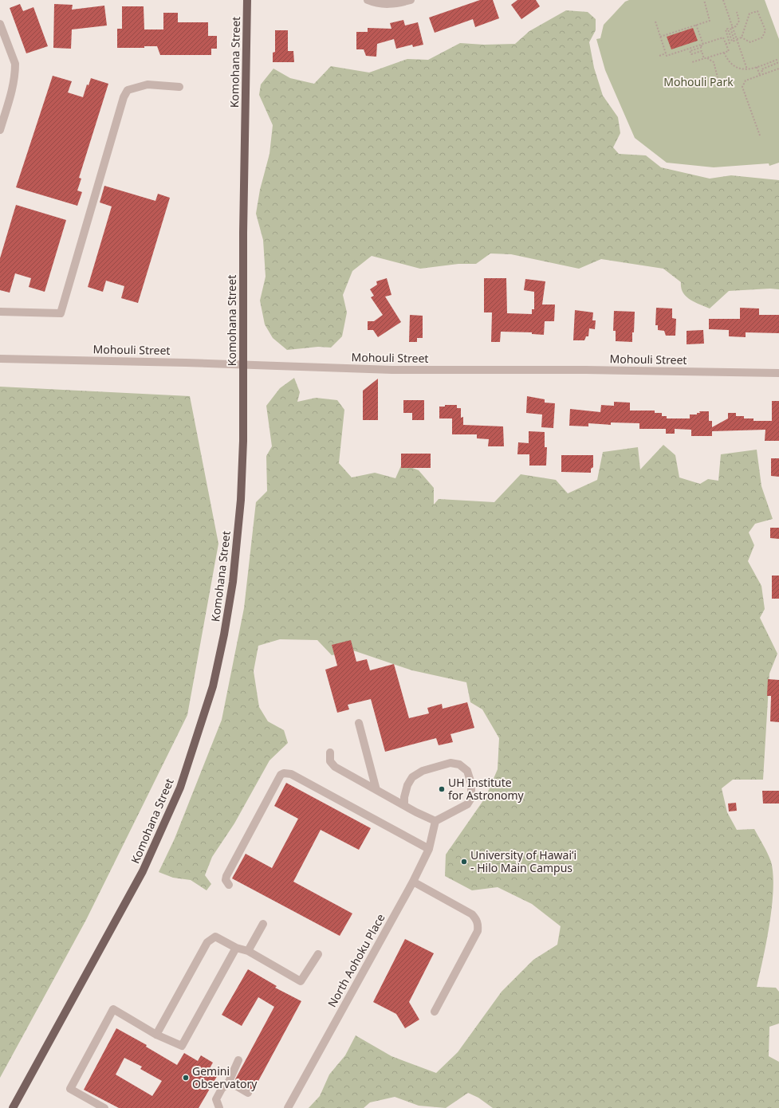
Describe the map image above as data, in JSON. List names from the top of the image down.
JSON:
{
  "streets": {
    "main road": ["Komohana Street"],
    "street": ["Mohouli Street", "North Aohoku Place"]
  },
  "crossings": [
    ["Komohana Street", "Mohouli Street"]
  ],
  "parks": ["Mohouli Park"],
  "places": ["UH Institute for Astronomy", "University of Hawaiʻi - Hilo Main Campus", "Gemini Observatory"]
}
